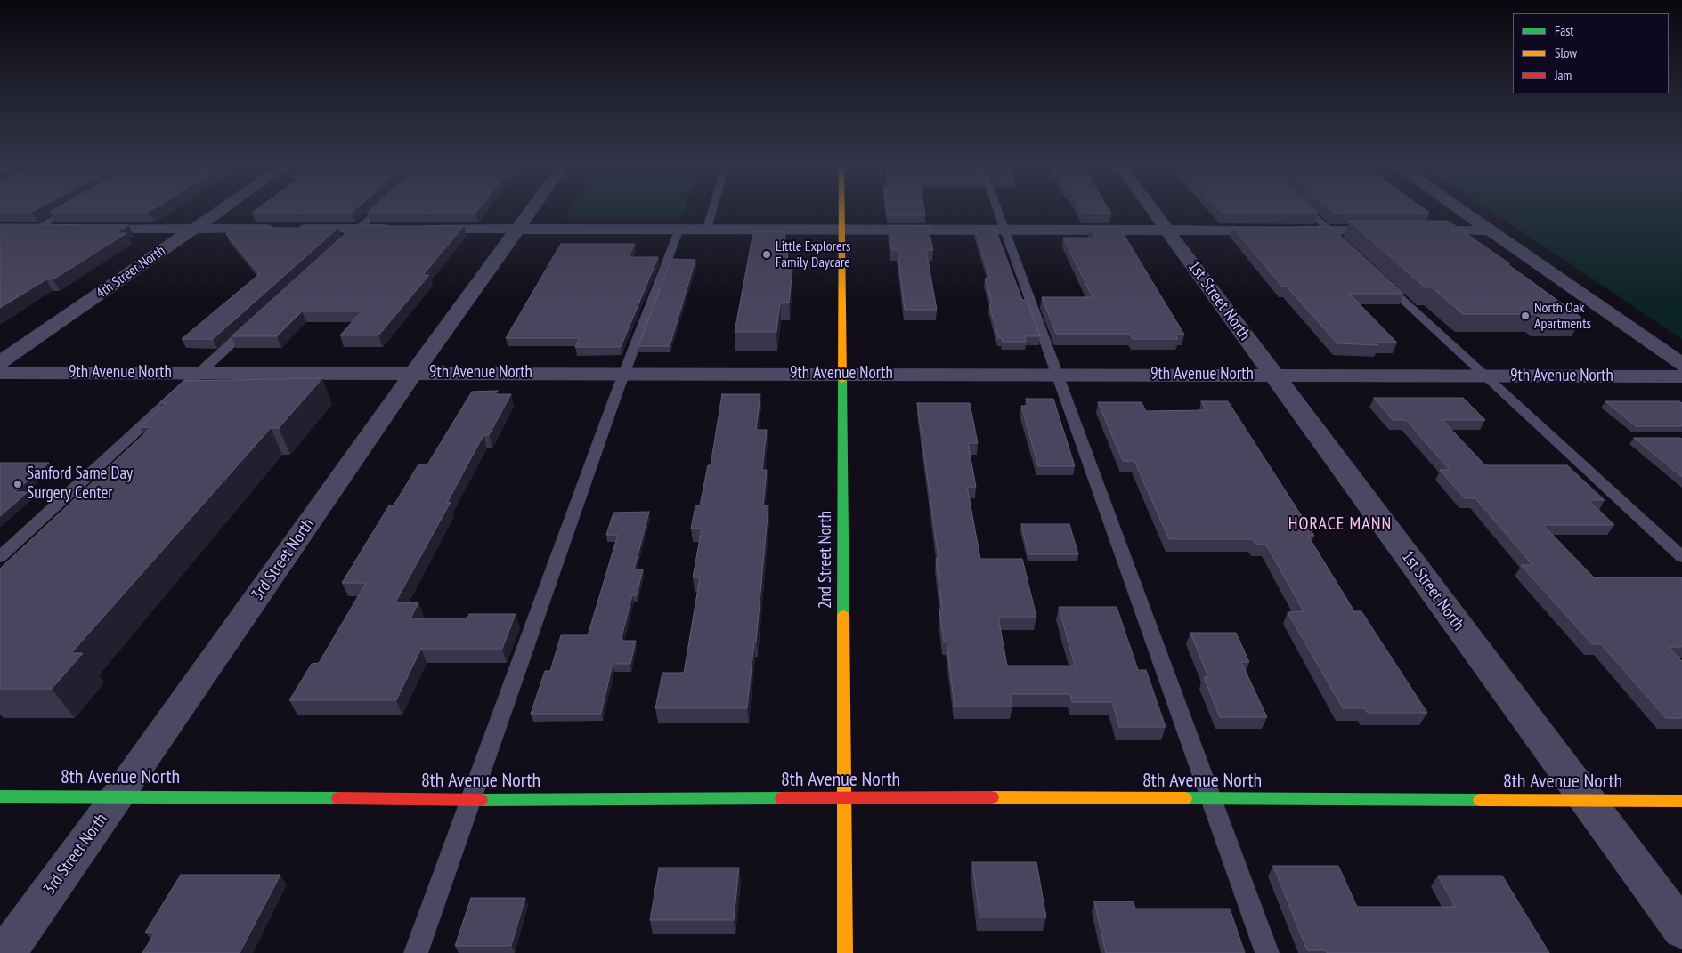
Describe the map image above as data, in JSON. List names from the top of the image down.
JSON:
{
  "streets": {
    "street": [
      "4th Street North",
      "1st Street North",
      "9th Avenue North",
      "3rd Street North",
      "2nd Street North",
      "8th Avenue North"
    ]
  },
  "crossings": [
    ["1st Street North", "9th Avenue North"],
    ["1st Street North", "8th Avenue North"],
    ["9th Avenue North", "3rd Street North"],
    ["9th Avenue North", "2nd Street North"],
    ["3rd Street North", "8th Avenue North"],
    ["2nd Street North", "8th Avenue North"]
  ],
  "districts": ["HORACE MANN"],
  "places": ["Little Explorers Family Daycare", "North Oak Apartments", "Sanford Same Day Surgery Center"],
  "legend": ["Fast", "Slow", "Jam"]
}
